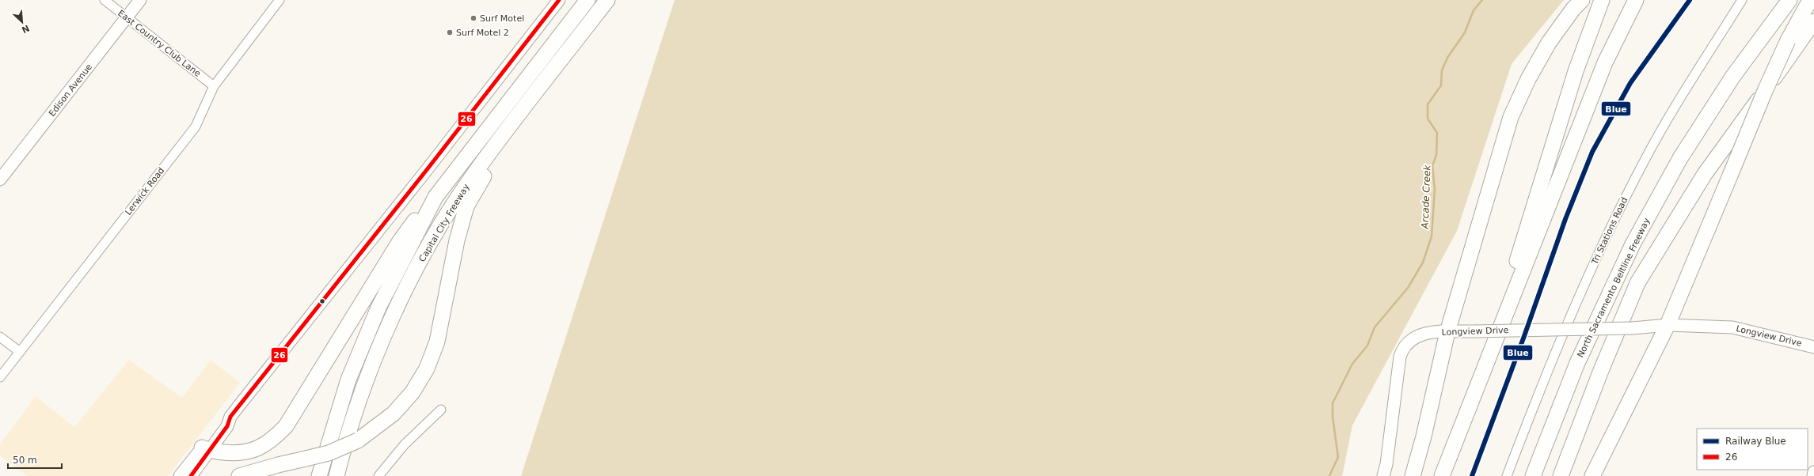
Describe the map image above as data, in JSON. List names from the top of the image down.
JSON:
{
  "streets": {
    "highway": ["Capital City Freeway", "North Sacramento Beltline Freeway"],
    "main road": ["Edison Avenue", "Longview Drive"],
    "street": ["East Country Club Lane", "Lerwick Road", "Tri Stations Road"]
  },
  "crossings": [
    ["East Country Club Lane", "Edison Avenue"],
    ["East Country Club Lane", "Lerwick Road"]
  ],
  "water": ["Arcade Creek"],
  "places": ["Surf Motel", "Surf Motel 2"],
  "lines": ["rail line Blue", "transit line 26"],
  "legend": ["Railway Blue", "26"],
  "scale_bar": "50 m",
  "north": "bottom right"
}
